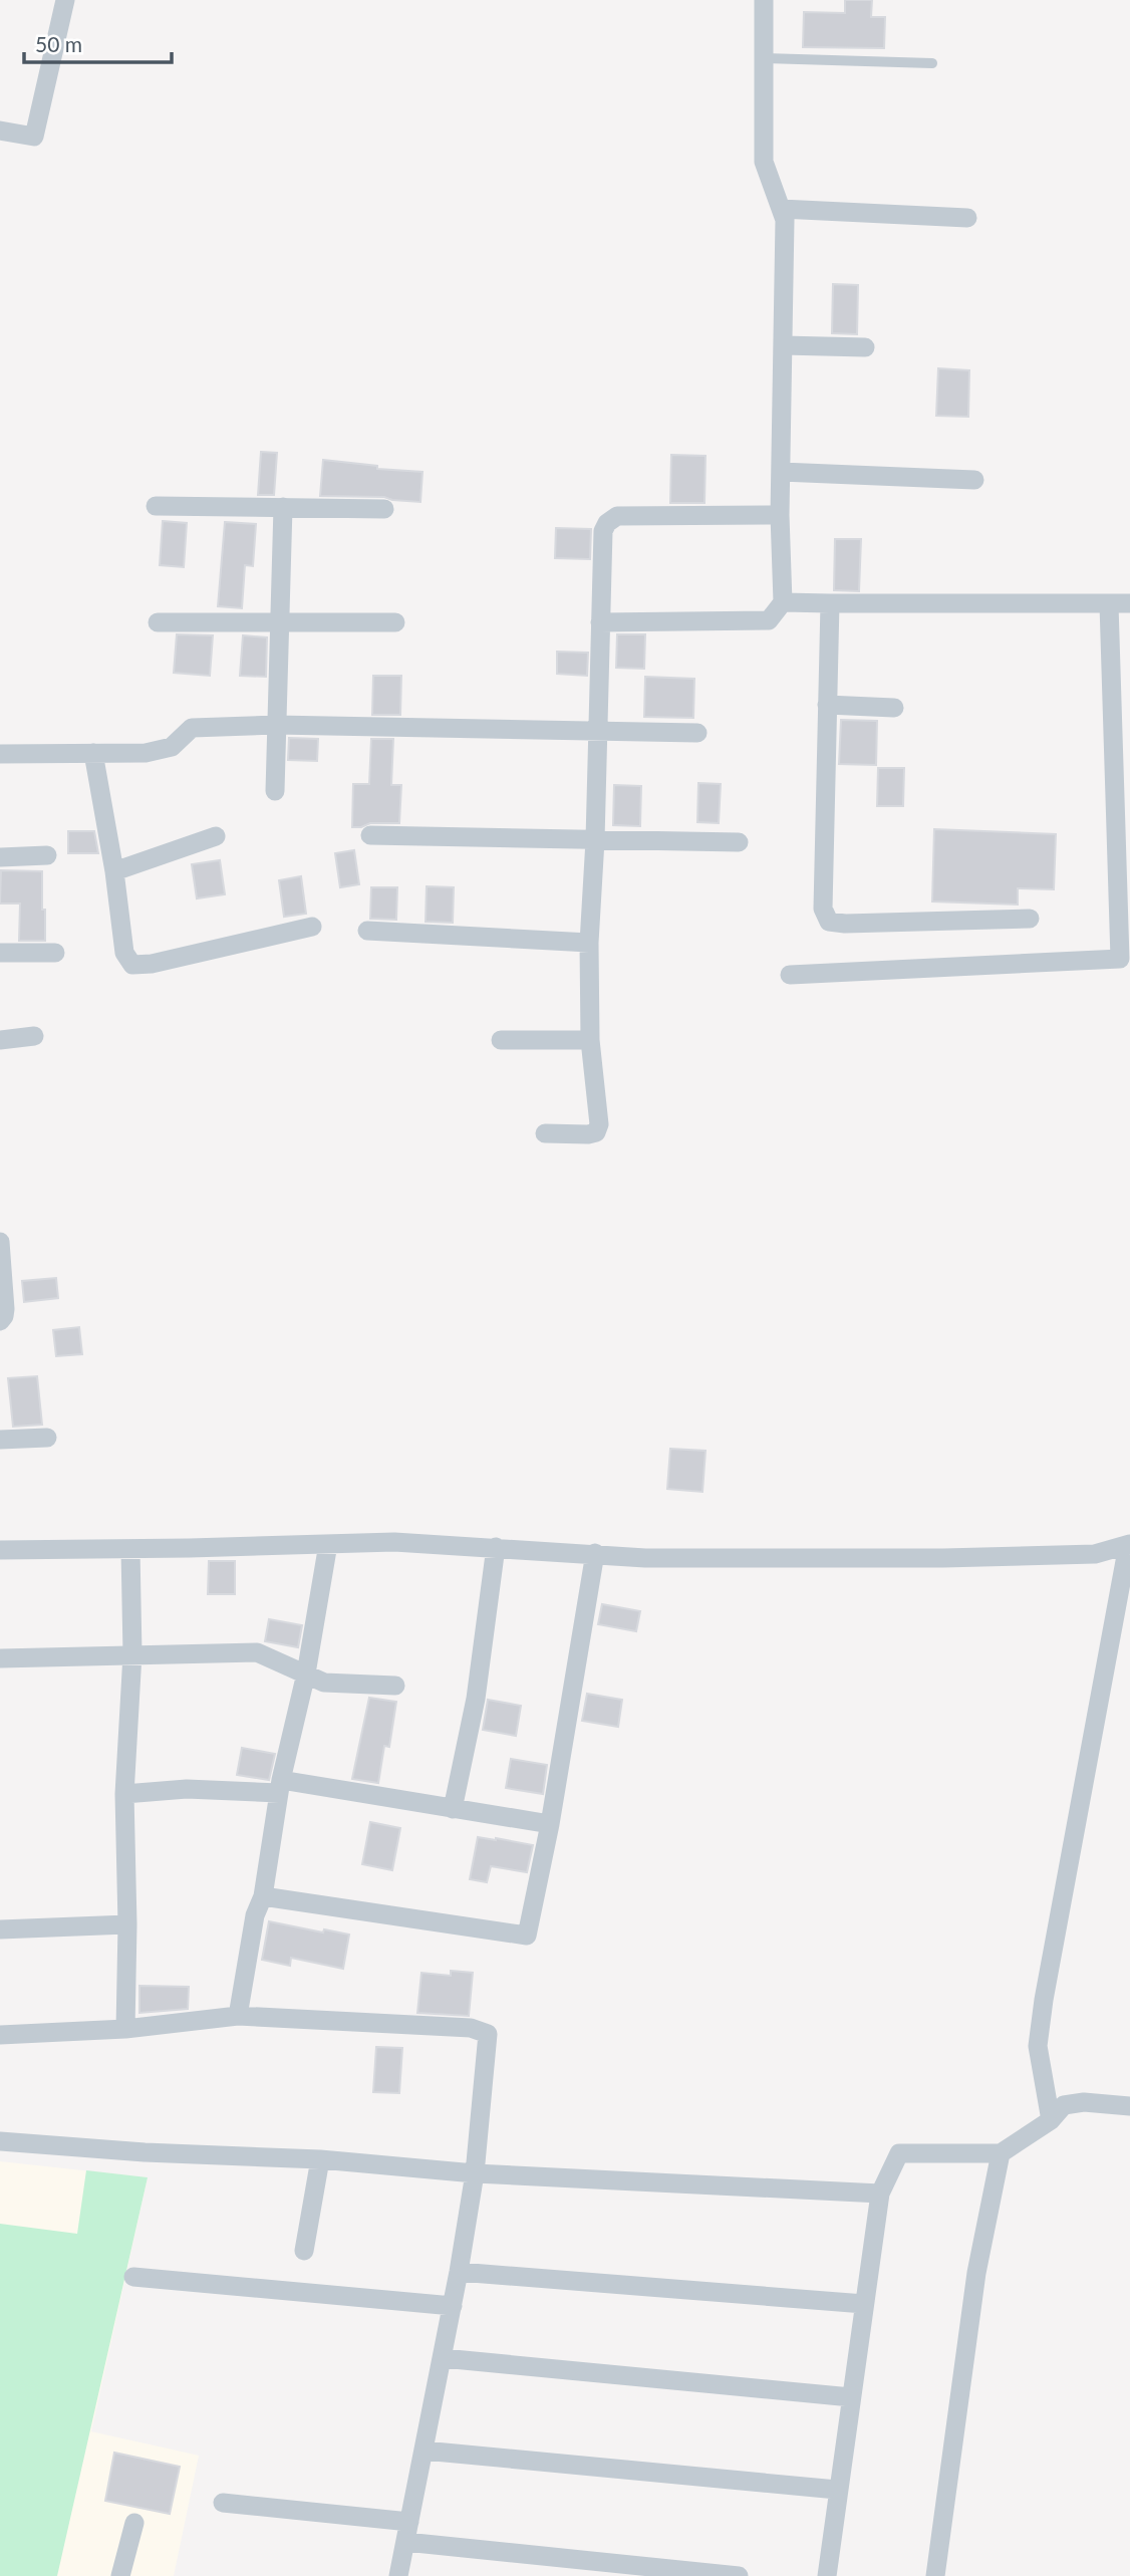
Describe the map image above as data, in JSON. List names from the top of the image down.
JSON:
{
  "scale_bar": "50 m"
}
